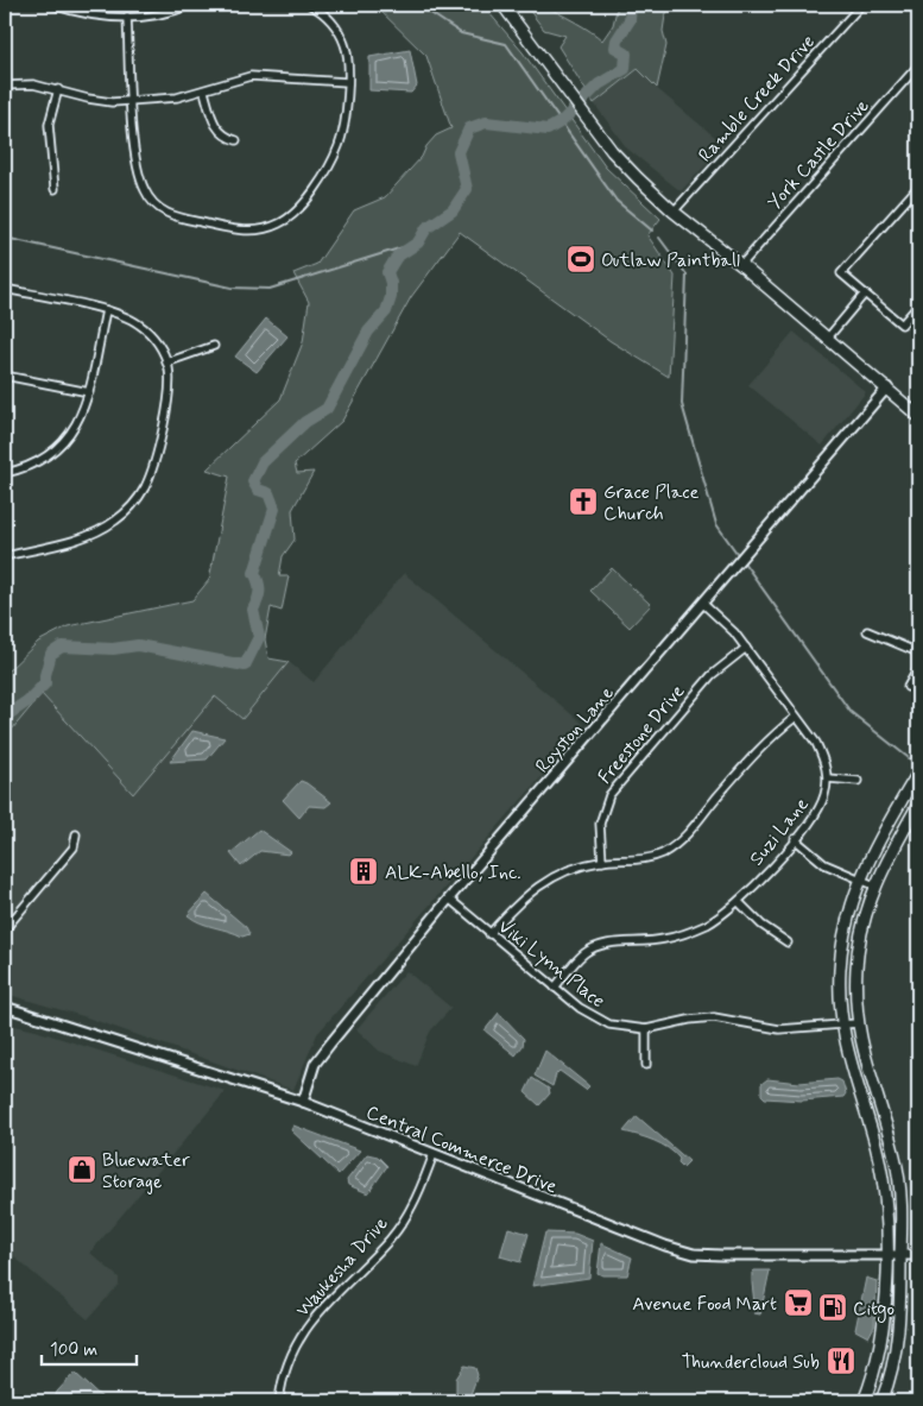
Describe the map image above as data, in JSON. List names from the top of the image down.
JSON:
{
  "streets": {
    "street": [
      "Ramble Creek Drive",
      "York Castle Drive",
      "Royston Lane",
      "Freestone Drive",
      "Suzi Lane",
      "Viki Lynn Place",
      "Central Commerce Drive",
      "Waukesha Drive"
    ]
  },
  "crossings": [
    ["Royston Lane", "Viki Lynn Place"],
    ["Royston Lane", "Central Commerce Drive"],
    ["Suzi Lane", "Viki Lynn Place"],
    ["Central Commerce Drive", "Waukesha Drive"]
  ],
  "places": {
    "sports": ["Outlaw Paintball"],
    "church": ["Grace Place Church"],
    "building": ["ALK-Abello, Inc."],
    "shop": ["Bluewater Storage"],
    "supermarket": ["Avenue Food Mart"],
    "fuel station": ["Citgo"],
    "restaurant": ["Thundercloud Sub"]
  },
  "scale_bar": "100 m"
}
